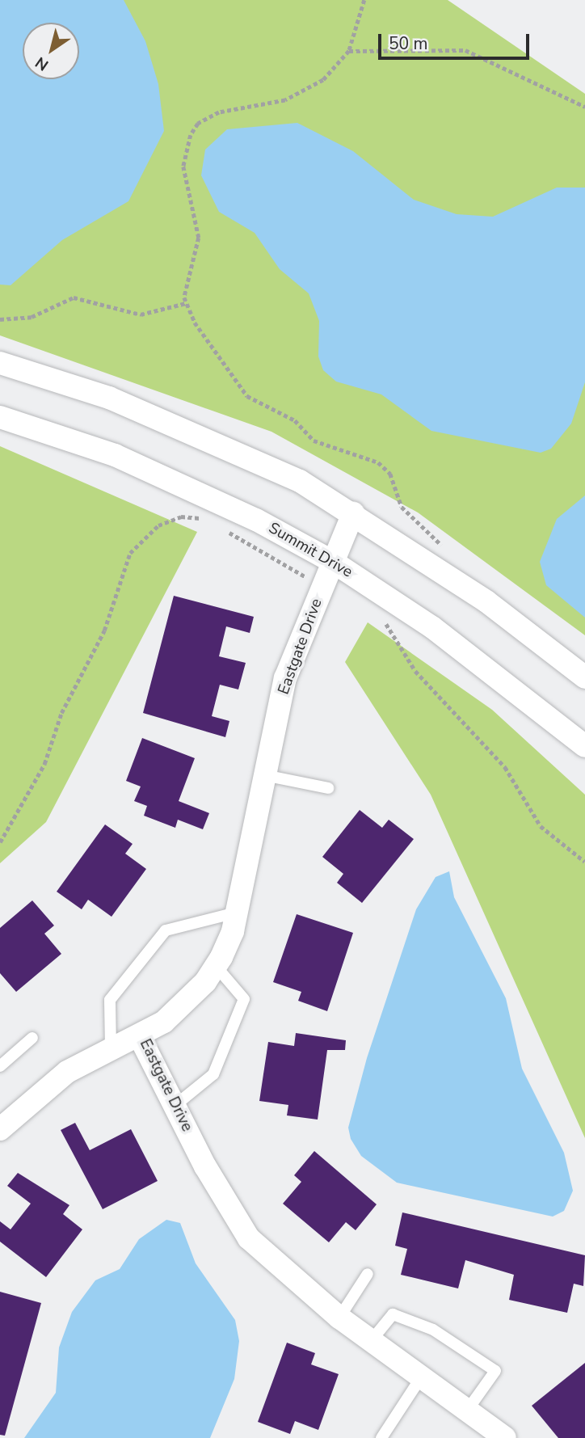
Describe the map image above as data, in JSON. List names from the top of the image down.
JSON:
{
  "streets": {
    "street": ["Summit Drive", "Eastgate Drive"]
  },
  "crossings": [
    ["Summit Drive", "Eastgate Drive"]
  ],
  "scale_bar": "50 m",
  "north": "bottom left"
}
